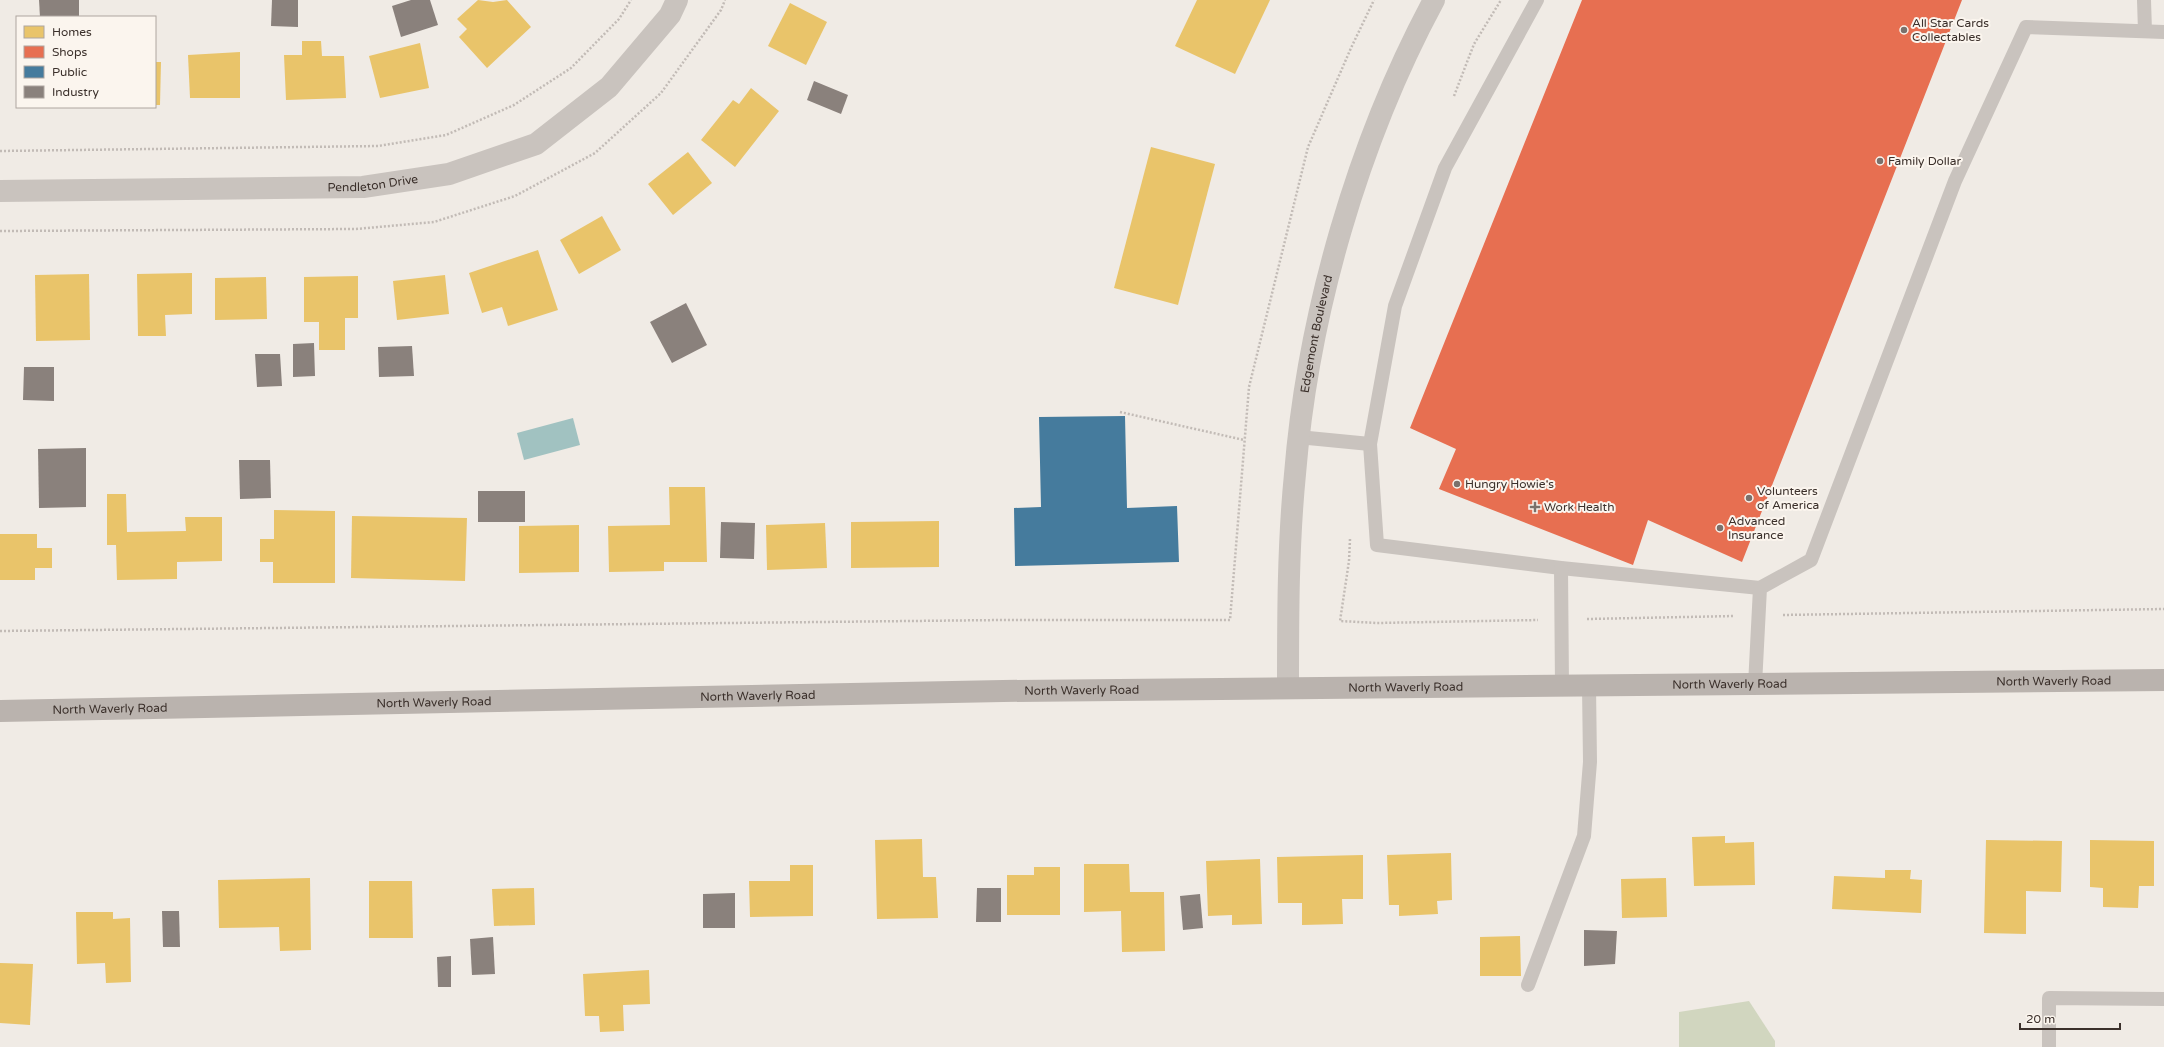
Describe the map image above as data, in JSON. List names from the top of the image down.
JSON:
{
  "streets": {
    "main road": ["North Waverly Road"],
    "street": ["Pendleton Drive", "Edgemont Boulevard"]
  },
  "crossings": [
    ["Edgemont Boulevard", "North Waverly Road"]
  ],
  "places": {
    "other": [
      "All Star Cards Collectables",
      "Family Dollar",
      "Hungry Howie's",
      "Volunteers of America",
      "Advanced Insurance"
    ],
    "health": ["Work Health"]
  },
  "legend": [
    "Homes",
    "Shops",
    "Public",
    "Industry"
  ],
  "scale_bar": "20 m"
}
